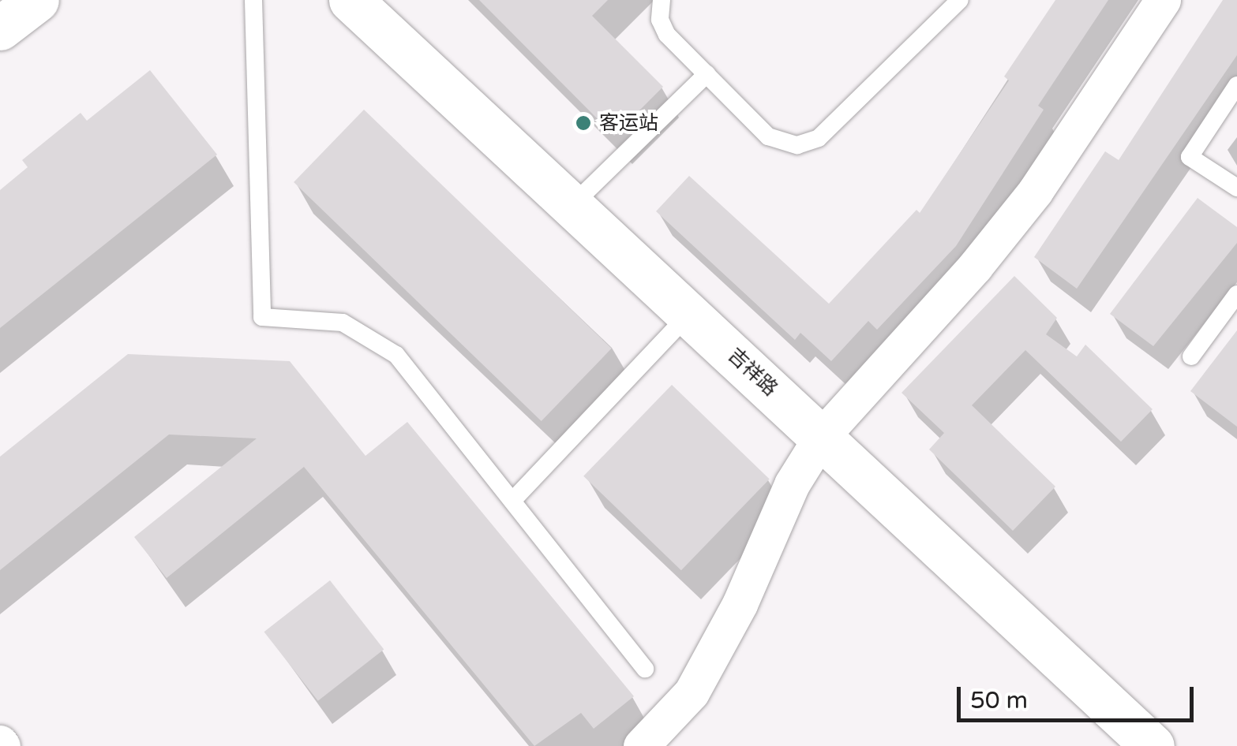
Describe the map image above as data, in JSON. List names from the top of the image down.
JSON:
{
  "streets": {
    "street": ["吉祥路"]
  },
  "places": ["客运站"],
  "scale_bar": "50 m"
}
